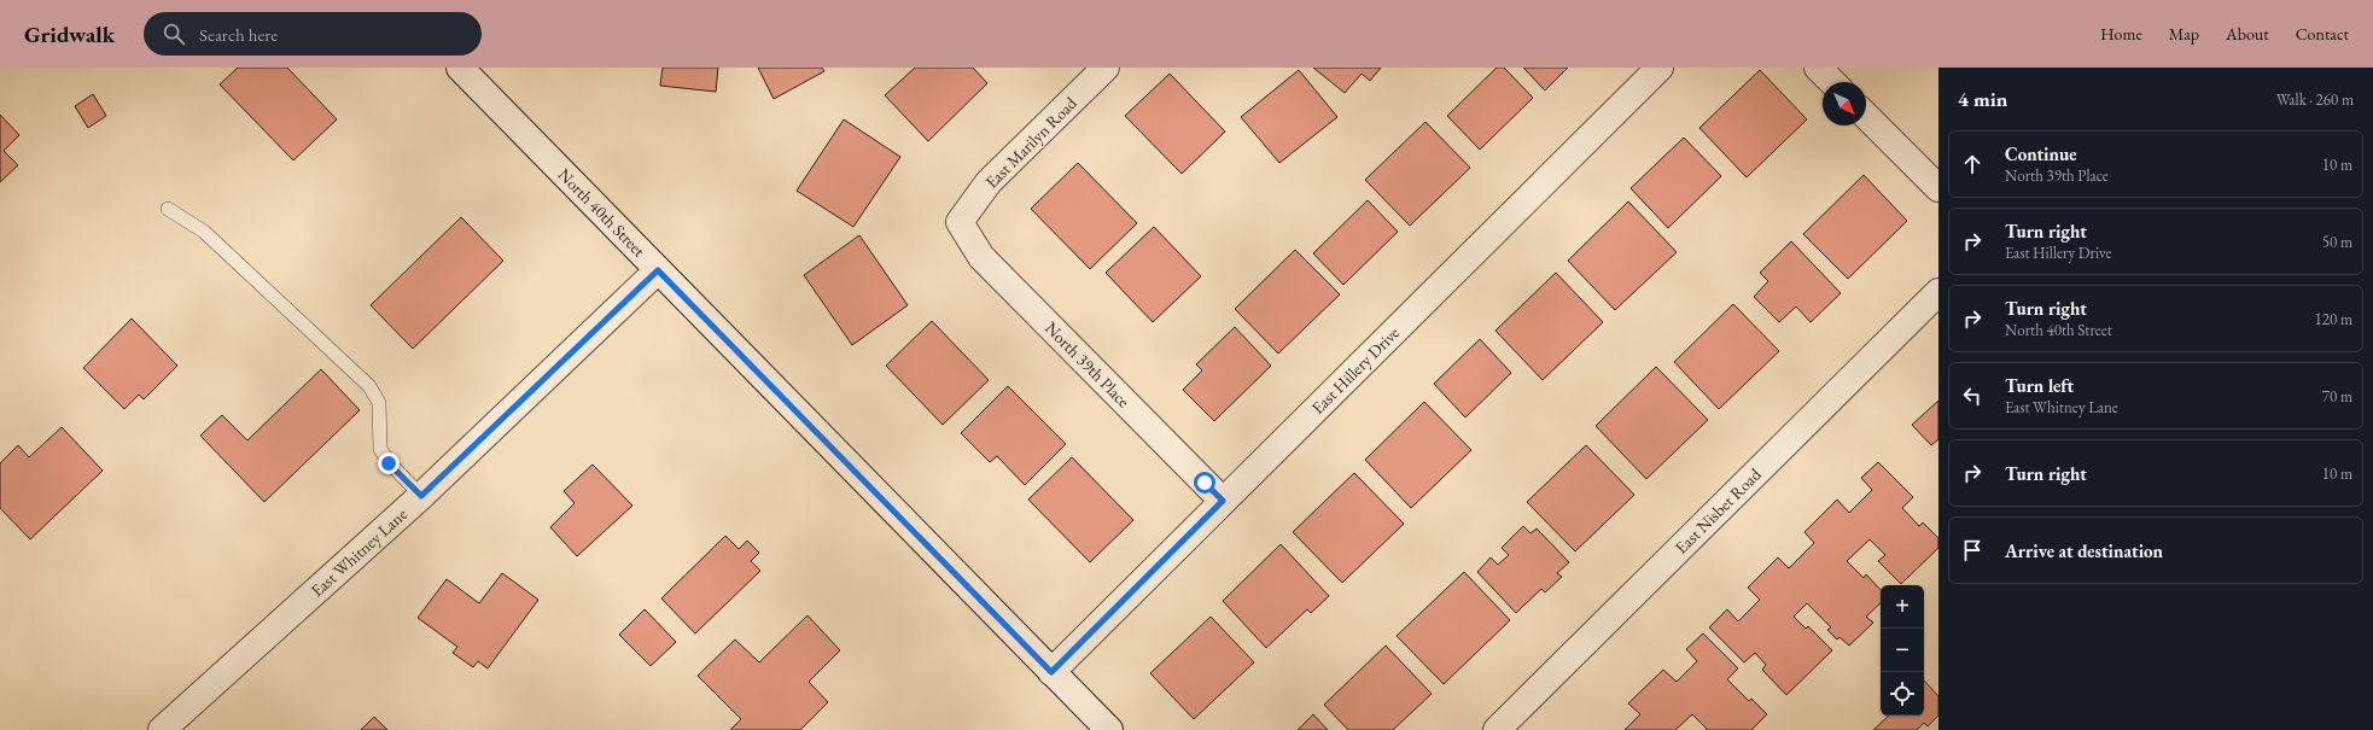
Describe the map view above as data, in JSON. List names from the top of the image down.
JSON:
{
  "streets": {
    "street": [
      "East Marilyn Road",
      "North 40th Street",
      "North 39th Place",
      "East Hillery Drive",
      "East Nisbet Road",
      "East Whitney Lane"
    ]
  },
  "crossings": [
    ["East Marilyn Road", "North 39th Place"],
    ["North 40th Street", "East Hillery Drive"],
    ["North 40th Street", "East Whitney Lane"],
    ["North 39th Place", "East Hillery Drive"]
  ],
  "north": "bottom right",
  "page": {
    "header": "Gridwalk",
    "search": "Search here",
    "nav": [
      "Home",
      "Map",
      "About",
      "Contact"
    ],
    "heading": ["4 min", "Walk · 260 m"],
    "list": [
      ["Continue", "North 39th Place", "10 m"],
      ["Turn right", "East Hillery Drive", "50 m"],
      ["Turn right", "North 40th Street", "120 m"],
      ["Turn left", "East Whitney Lane", "70 m"],
      ["Turn right", "10 m"],
      "Arrive at destination"
    ],
    "map_buttons": ["+", "−"]
  }
}
